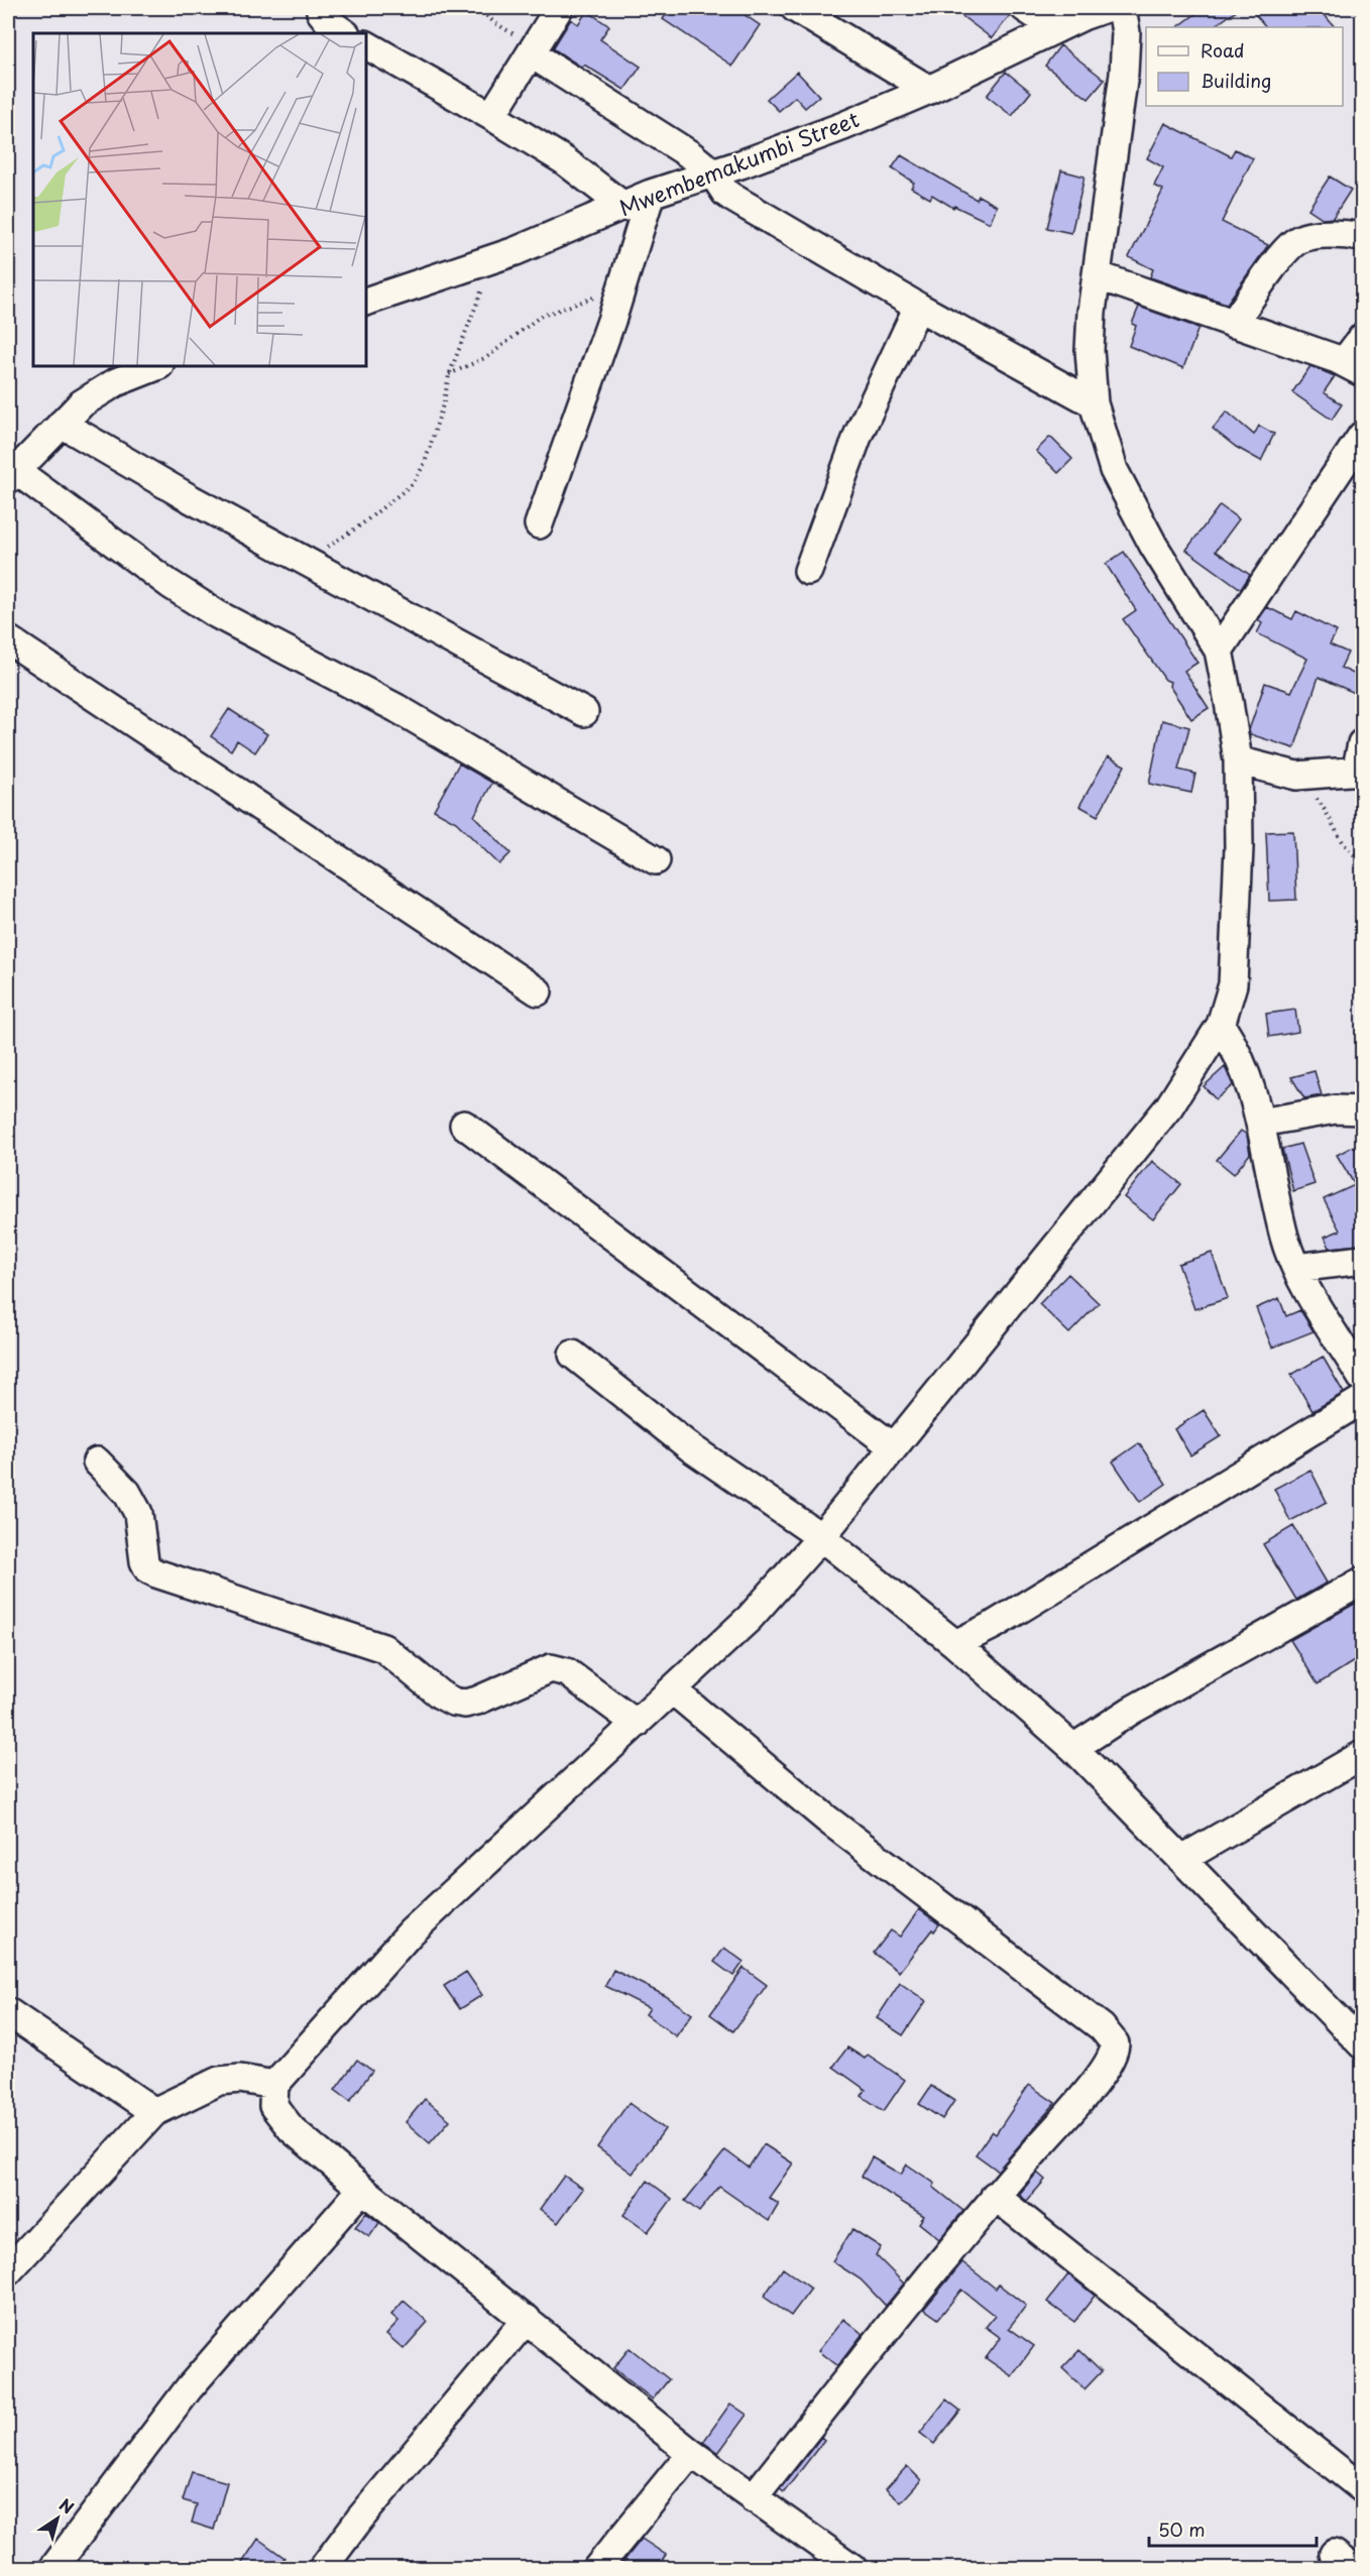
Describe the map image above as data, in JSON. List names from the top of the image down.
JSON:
{
  "streets": {
    "street": ["Mwembemakumbi Street"]
  },
  "legend": ["Road", "Building"],
  "scale_bar": "50 m",
  "north": "top right"
}
